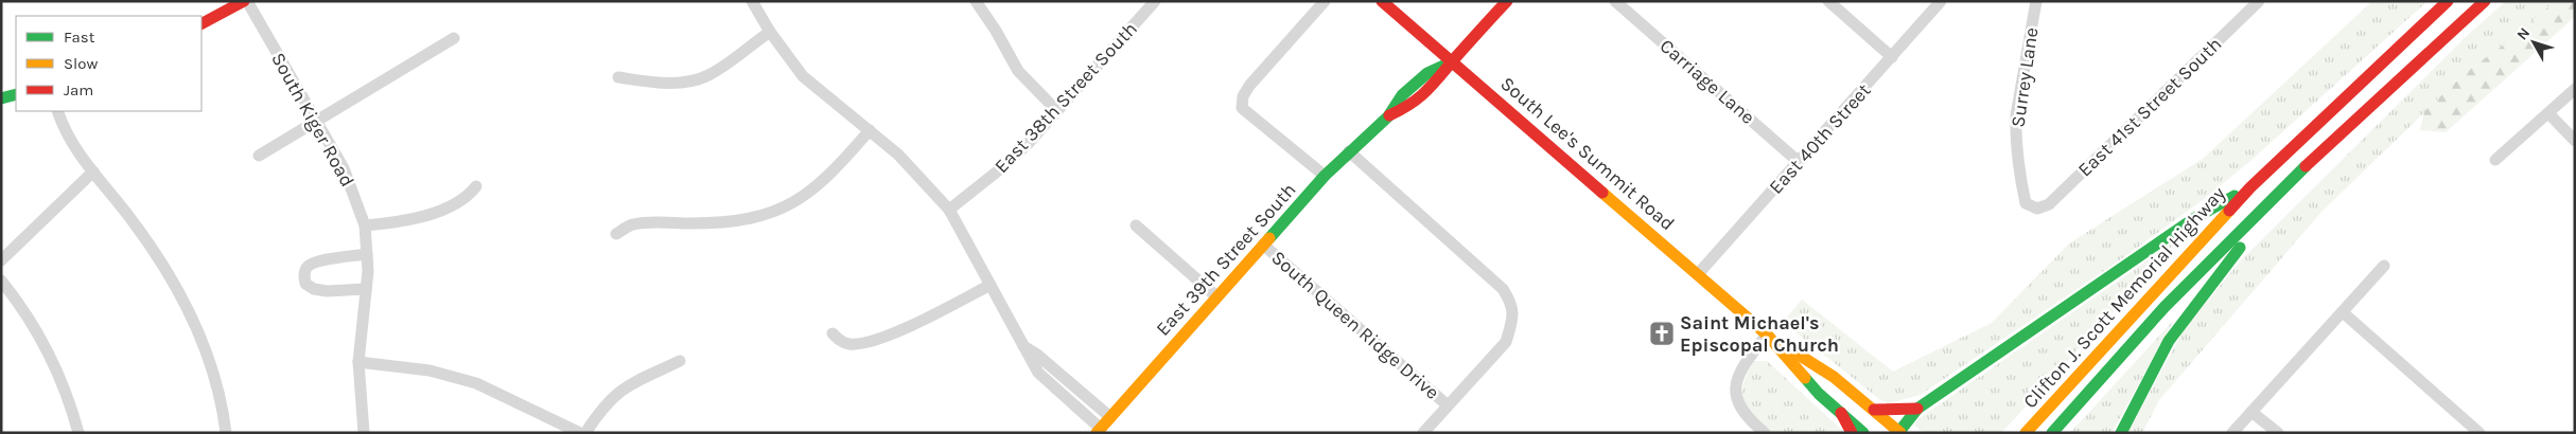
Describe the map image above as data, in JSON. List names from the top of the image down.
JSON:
{
  "streets": {
    "main road": ["South Lee's Summit Road", "East 39th Street South", "Clifton J. Scott Memorial Highway"],
    "street": [
      "Surrey Lane",
      "Carriage Lane",
      "East 38th Street South",
      "East 41st Street South",
      "South Kiger Road",
      "East 40th Street",
      "South Queen Ridge Drive"
    ]
  },
  "crossings": [
    ["Surrey Lane", "East 41st Street South"],
    ["Carriage Lane", "East 40th Street"],
    ["East 40th Street", "South Lee's Summit Road"],
    ["South Lee's Summit Road", "East 39th Street South"],
    ["East 39th Street South", "South Queen Ridge Drive"]
  ],
  "places": {
    "church": ["Saint Michael's Episcopal Church"]
  },
  "legend": ["Fast", "Slow", "Jam"],
  "north": "top left"
}
